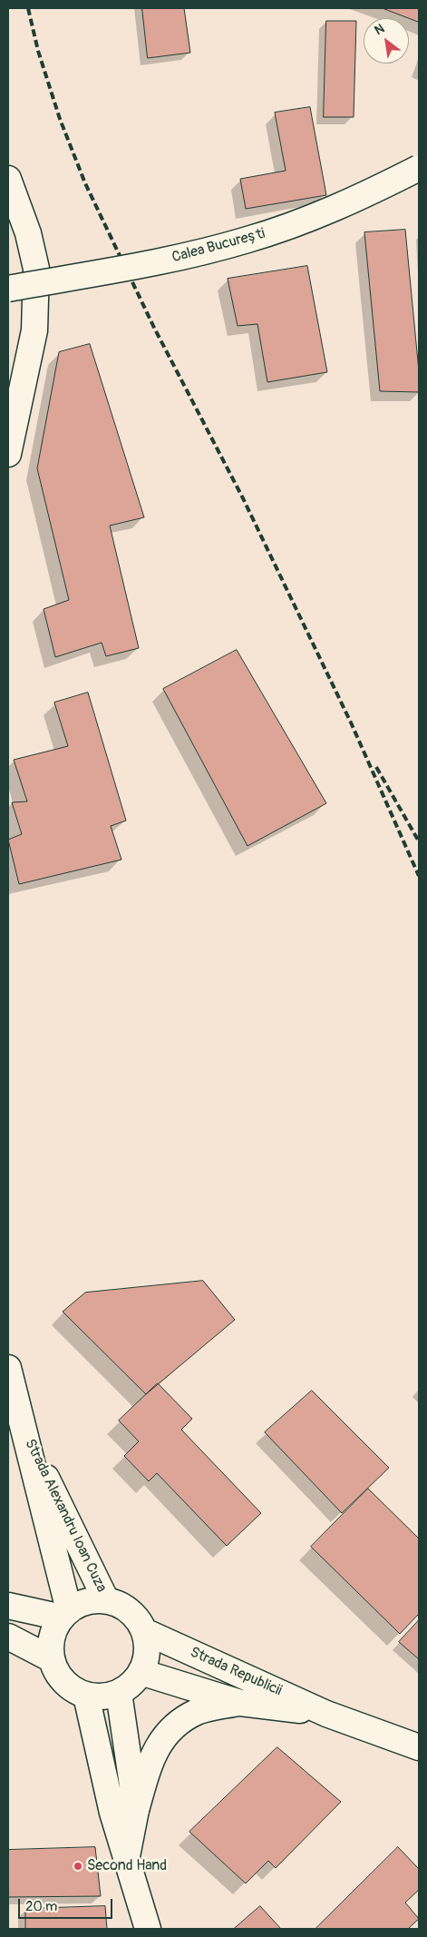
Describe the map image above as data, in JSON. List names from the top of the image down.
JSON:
{
  "streets": {
    "main road": ["Calea București", "Strada Alexandru Ioan Cuza", "Strada Republicii"]
  },
  "crossings": [
    ["Strada Alexandru Ioan Cuza", "Strada Republicii"]
  ],
  "places": ["Second Hand"],
  "scale_bar": "20 m",
  "north": "top left"
}
